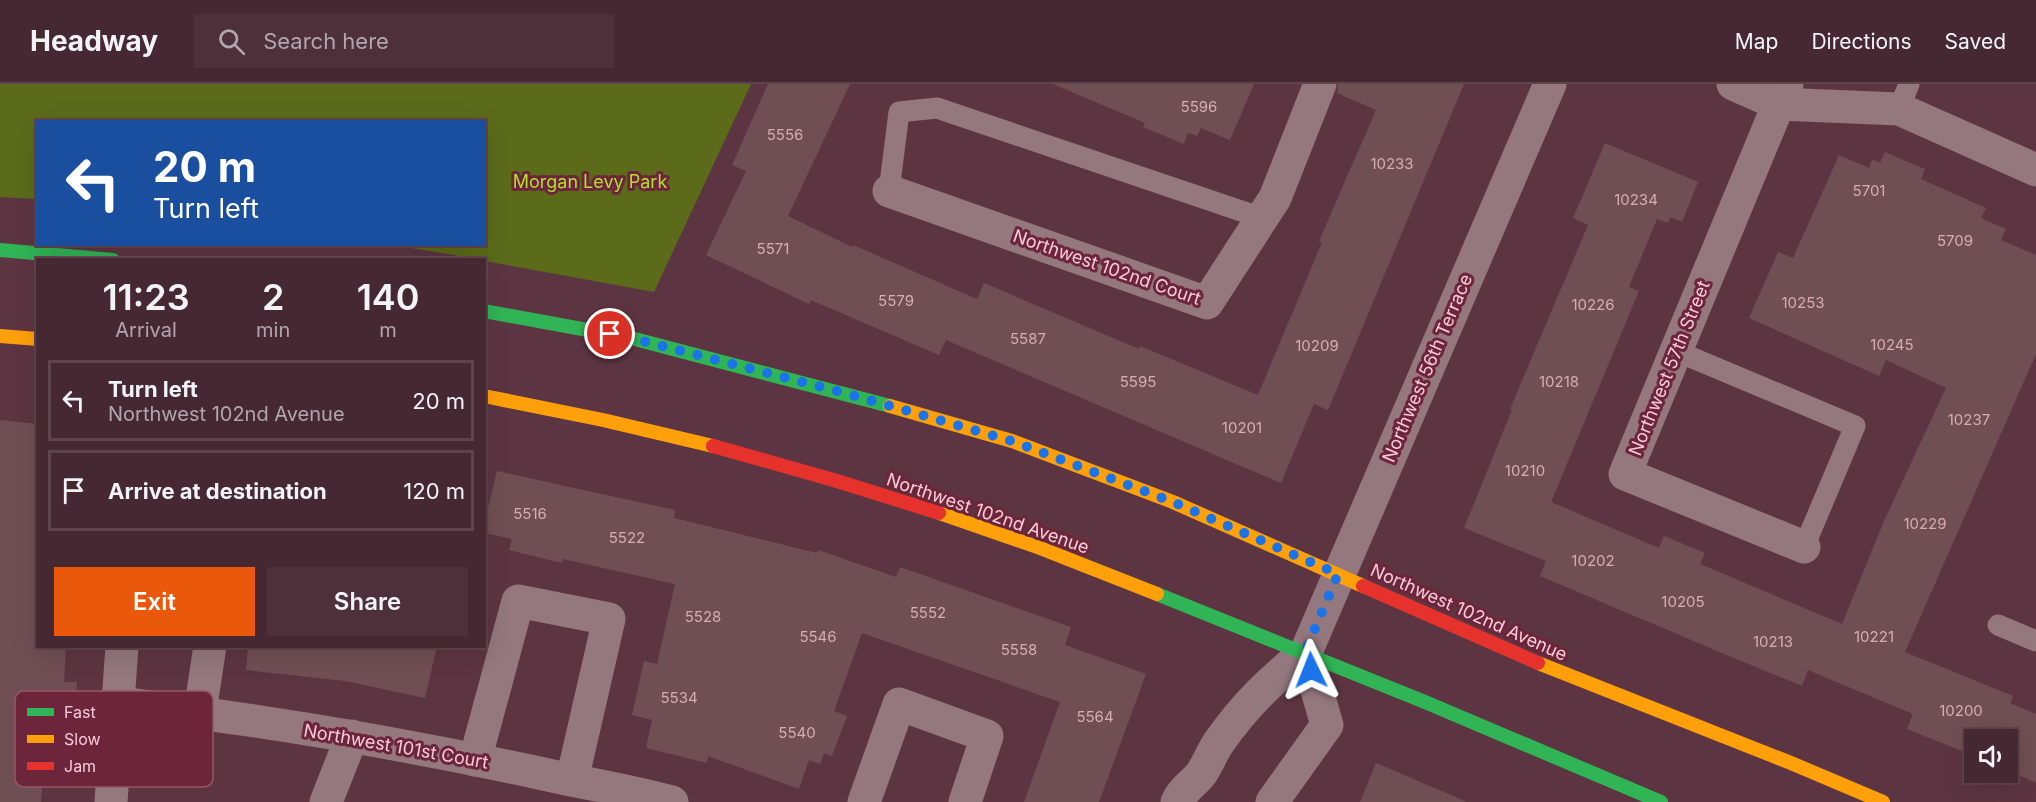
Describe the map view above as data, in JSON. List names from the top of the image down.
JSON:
{
  "streets": {
    "street": [
      "Northwest 102nd Court",
      "Northwest 56th Terrace",
      "Northwest 57th Street",
      "Northwest 102nd Avenue",
      "Northwest 101st Court"
    ]
  },
  "crossings": [
    ["Northwest 56th Terrace", "Northwest 102nd Avenue"]
  ],
  "parks": ["Morgan Levy Park"],
  "house_numbers": [
    "5596",
    "5556",
    "10233",
    "5701",
    "10234",
    "5709",
    "5571",
    "5579",
    "10253",
    "10226",
    "5587",
    "10245",
    "10209",
    "5595",
    "10218",
    "10237",
    "10201",
    "10210",
    "5516",
    "10229",
    "5522",
    "10202",
    "10205",
    "5552",
    "5528",
    "5546",
    "10221",
    "10213",
    "5558",
    "5534",
    "10200",
    "5564",
    "5540"
  ],
  "legend": ["Fast", "Slow", "Jam"],
  "page": {
    "header": "Headway",
    "search": "Search here",
    "nav": ["Map", "Directions", "Saved"],
    "turn": ["20 m", "Turn left"],
    "eta": [
      "11:23",
      "Arrival",
      "2",
      "min",
      "140",
      "m"
    ],
    "list": [
      {
        "name": "Turn left",
        "note": "Northwest 102nd Avenue",
        "value": "20 m"
      },
      {
        "name": "Arrive at destination",
        "value": "120 m"
      }
    ],
    "buttons": ["Exit", "Share"]
  }
}
